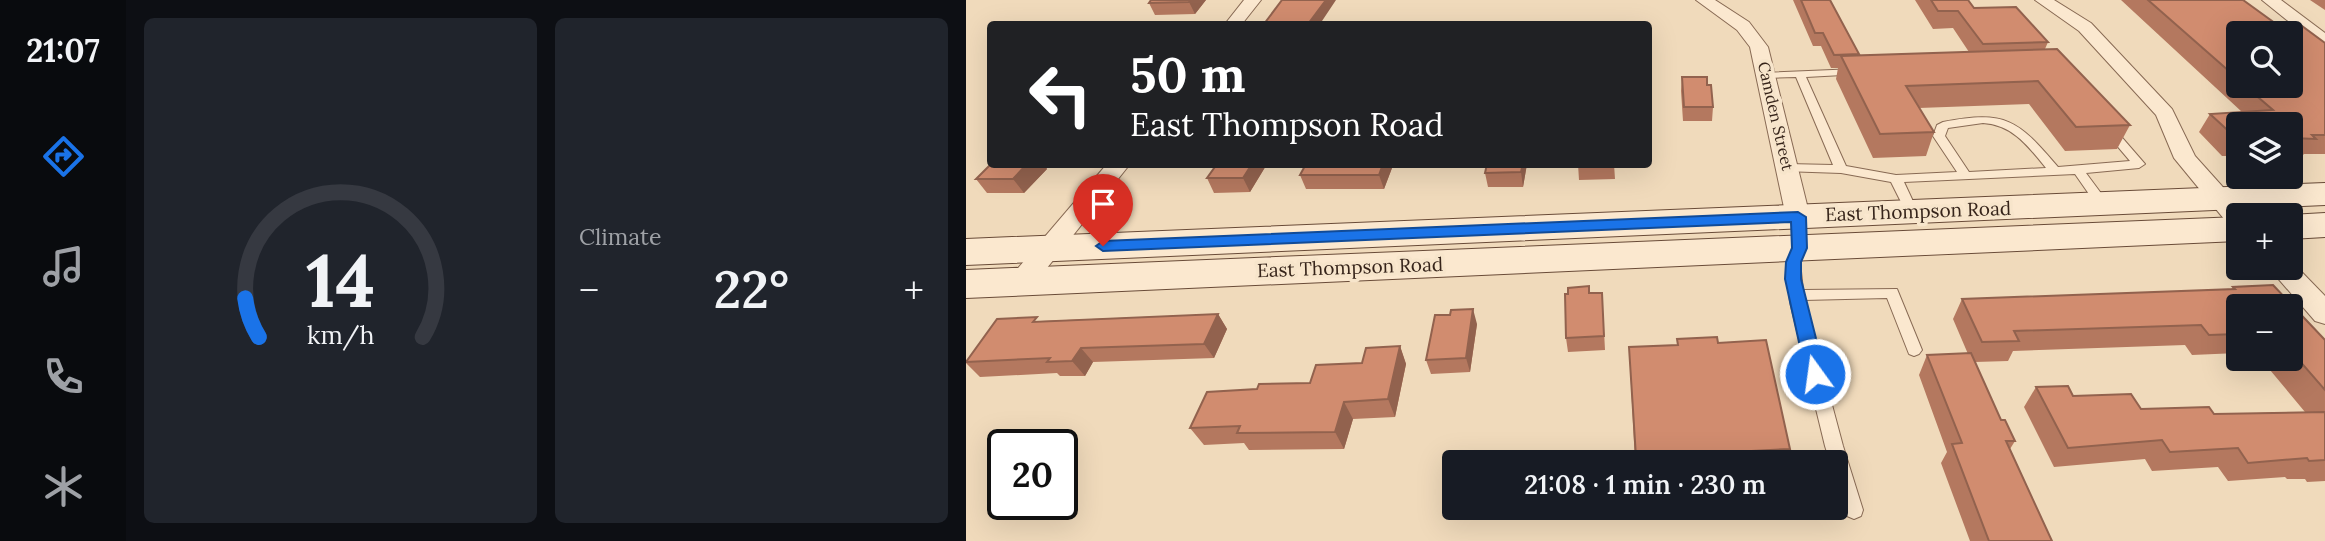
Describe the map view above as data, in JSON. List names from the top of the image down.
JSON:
{
  "streets": {
    "main road": ["East Thompson Road"],
    "street": ["Camden Street"]
  },
  "crossings": [
    ["Camden Street", "East Thompson Road"]
  ],
  "page": {
    "tabs": "21:07",
    "tile": "Climate",
    "map_buttons": ["+", "−"],
    "turn": ["50 m", "East Thompson Road"],
    "heat": ["−", "22°", "+"],
    "limit": "20",
    "trip": "21:08 · 1 min · 230 m",
    "gauge": ["14", "km/h"]
  }
}
